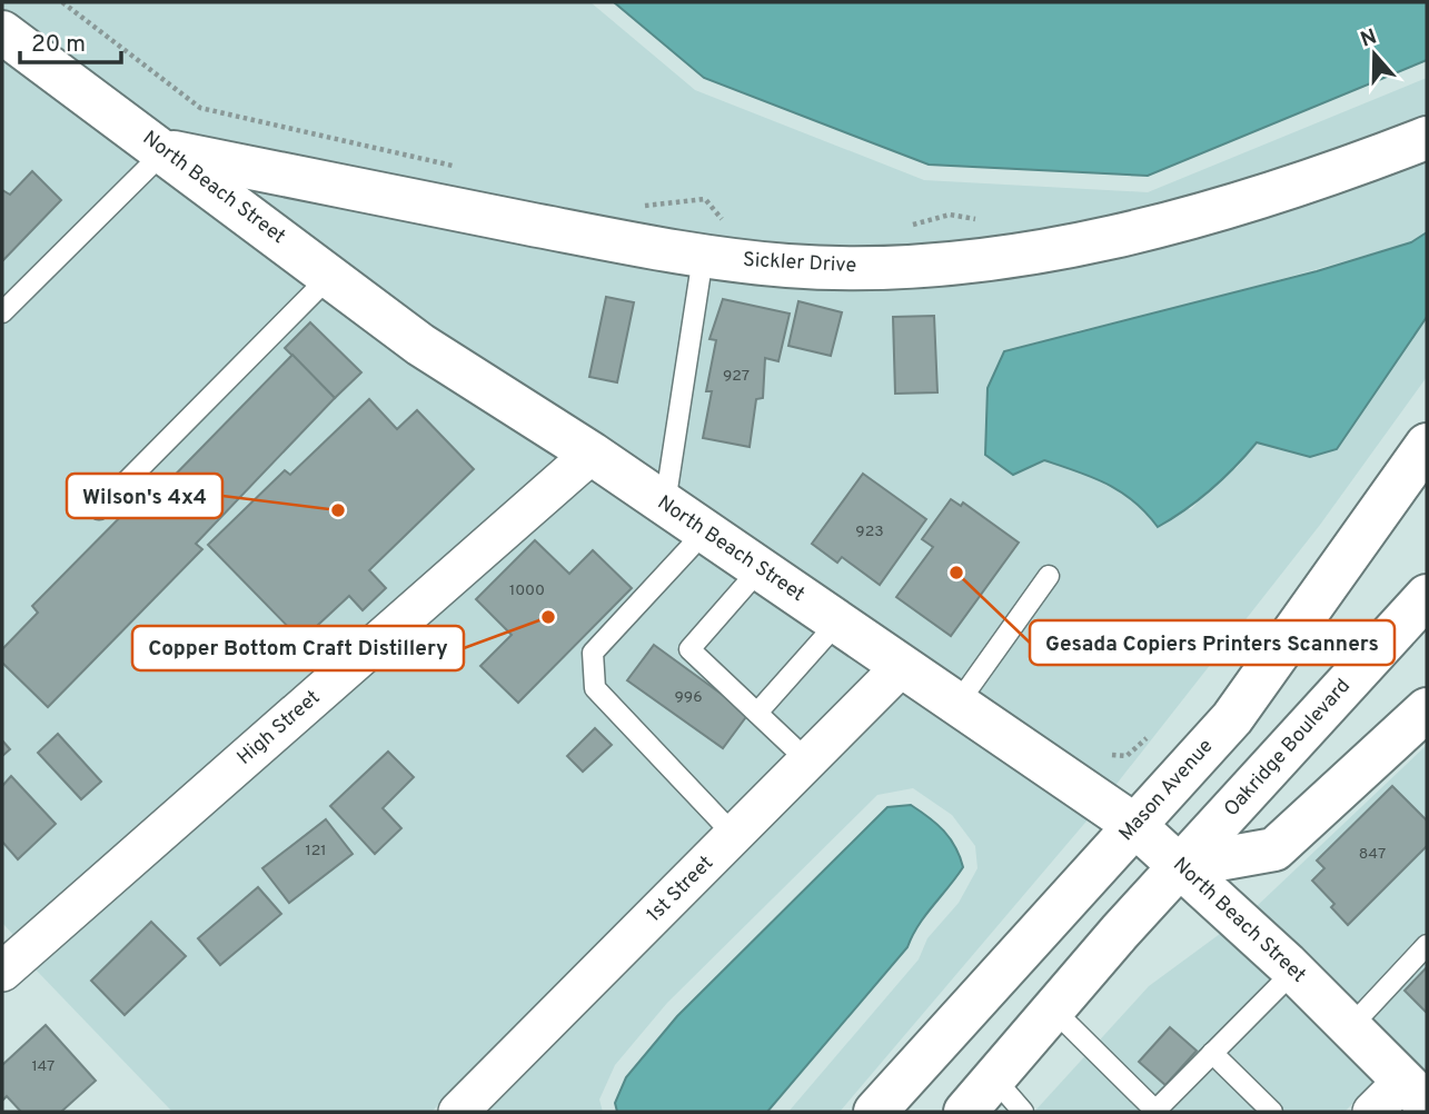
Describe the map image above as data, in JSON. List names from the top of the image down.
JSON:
{
  "streets": {
    "street": [
      "North Beach Street",
      "Sickler Drive",
      "High Street",
      "Oakridge Boulevard",
      "Mason Avenue",
      "1st Street"
    ]
  },
  "crossings": [
    ["North Beach Street", "Sickler Drive"],
    ["North Beach Street", "High Street"],
    ["North Beach Street", "Oakridge Boulevard"],
    ["North Beach Street", "Mason Avenue"],
    ["North Beach Street", "1st Street"]
  ],
  "places": ["Wilson's 4x4", "Gesada Copiers Printers Scanners", "Copper Bottom Craft Distillery"],
  "house_numbers": [
    "927",
    "923",
    "1000",
    "996",
    "121",
    "847",
    "147"
  ],
  "scale_bar": "20 m",
  "north": "top"
}
